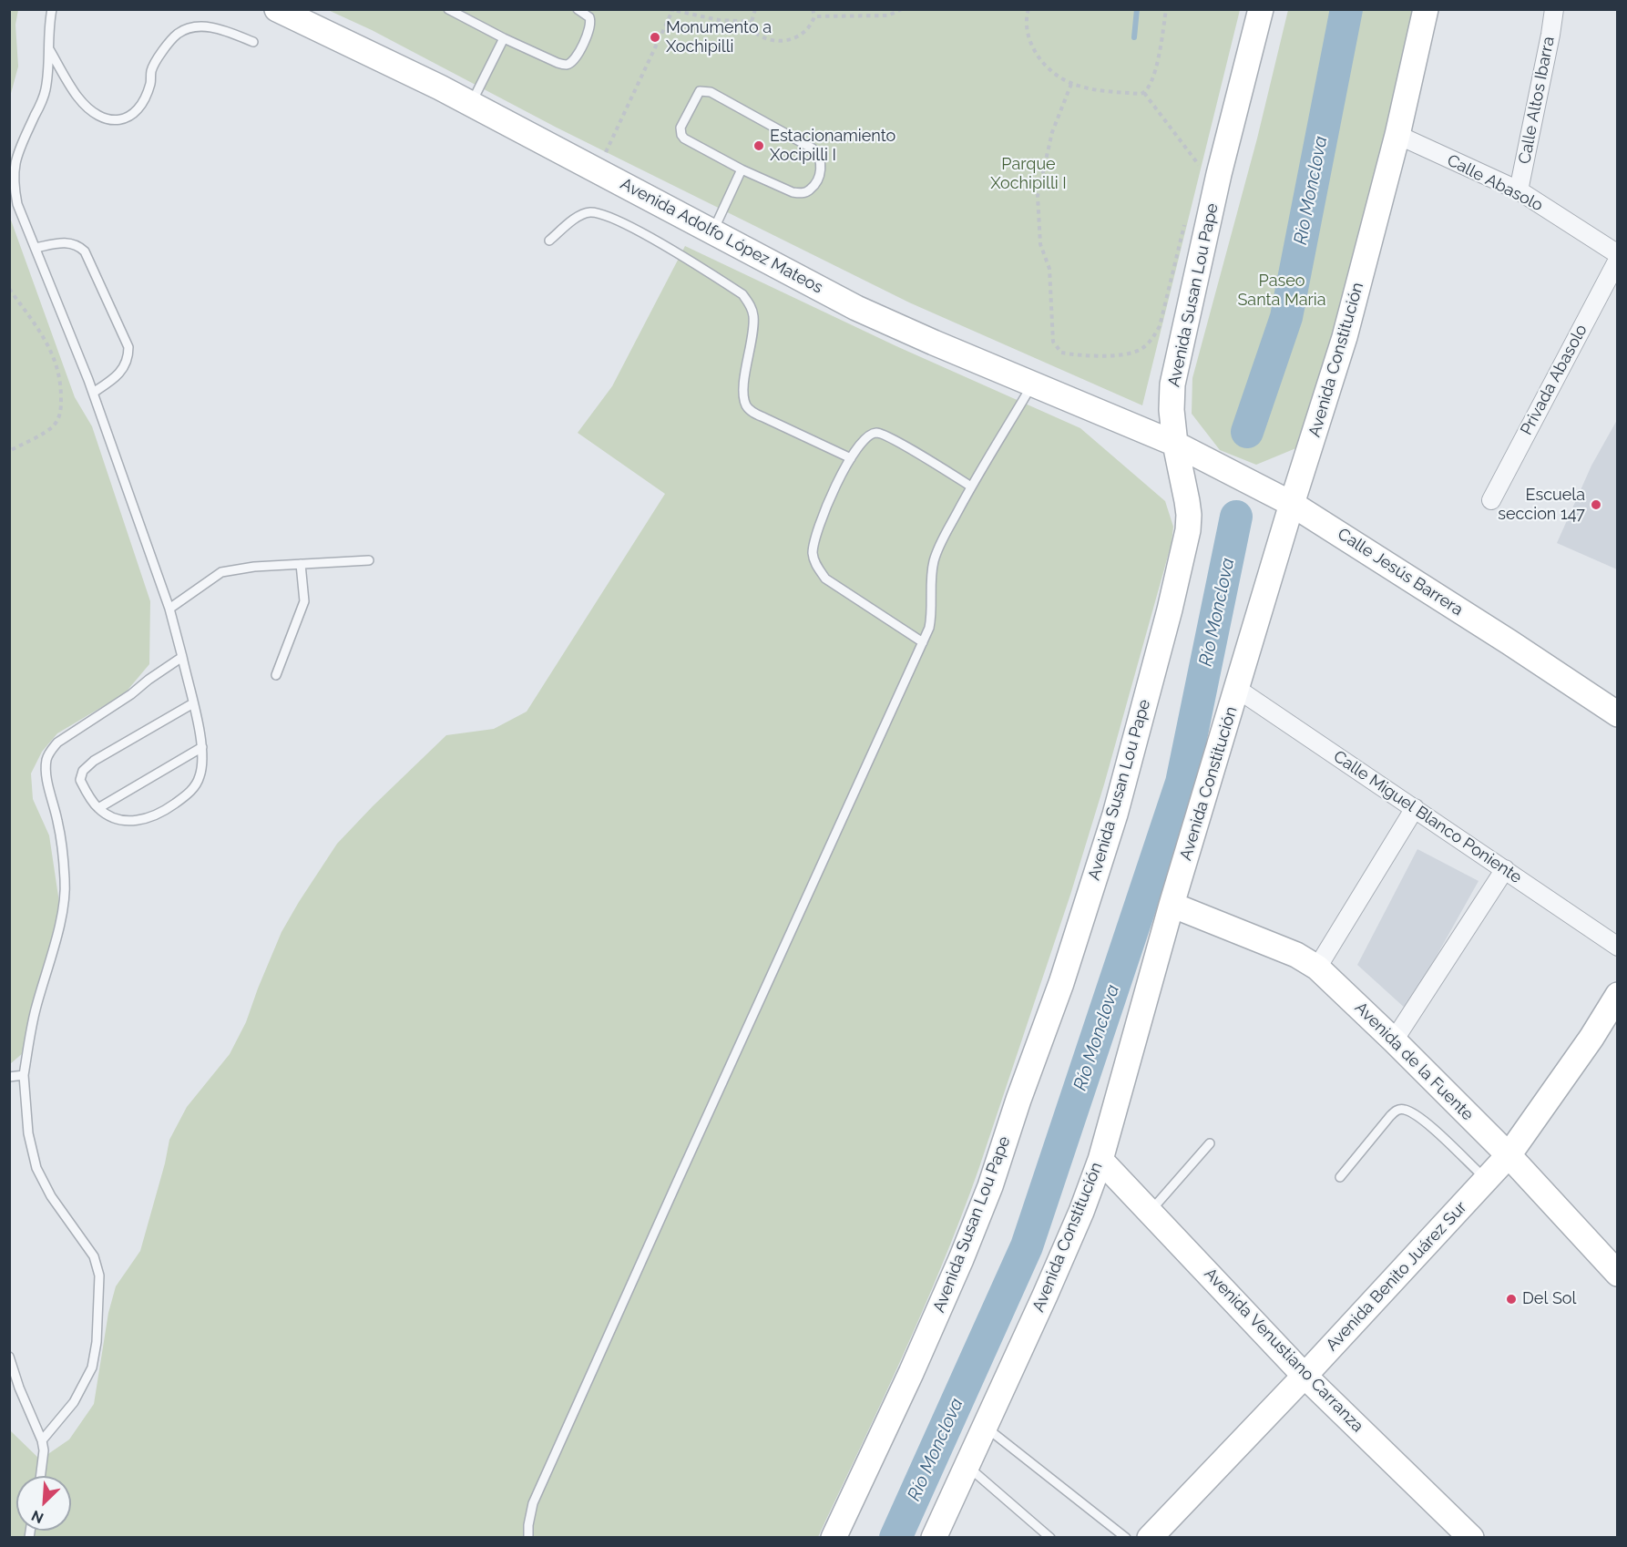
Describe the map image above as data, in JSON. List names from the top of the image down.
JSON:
{
  "streets": {
    "street": [
      "Calle Altos Ibarra",
      "Calle Abasolo",
      "Avenida Adolfo López Mateos",
      "Avenida Susan Lou Pape",
      "Avenida Constitución",
      "Privada Abasolo",
      "Calle Jesús Barrera",
      "Calle Miguel Blanco Poniente",
      "Avenida de la Fuente",
      "Avenida Benito Juárez Sur",
      "Avenida Venustiano Carranza"
    ]
  },
  "crossings": [
    ["Calle Altos Ibarra", "Calle Abasolo"],
    ["Calle Abasolo", "Avenida Constitución"],
    ["Avenida Adolfo López Mateos", "Avenida Susan Lou Pape"],
    ["Avenida Adolfo López Mateos", "Calle Jesús Barrera"],
    ["Avenida Susan Lou Pape", "Calle Jesús Barrera"],
    ["Avenida Constitución", "Calle Jesús Barrera"],
    ["Avenida Constitución", "Calle Miguel Blanco Poniente"],
    ["Avenida Constitución", "Avenida de la Fuente"],
    ["Avenida Constitución", "Avenida Venustiano Carranza"],
    ["Avenida de la Fuente", "Avenida Benito Juárez Sur"],
    ["Avenida Benito Juárez Sur", "Avenida Venustiano Carranza"]
  ],
  "water": ["Rio Monclova", "Río Monclova"],
  "parks": ["Parque Xochipilli I", "Paseo Santa Maria"],
  "places": [
    "Monumento a Xochipilli",
    "Estacionamiento Xocipilli I",
    "Escuela seccion 147",
    "Del Sol"
  ],
  "north": "bottom left"
}
